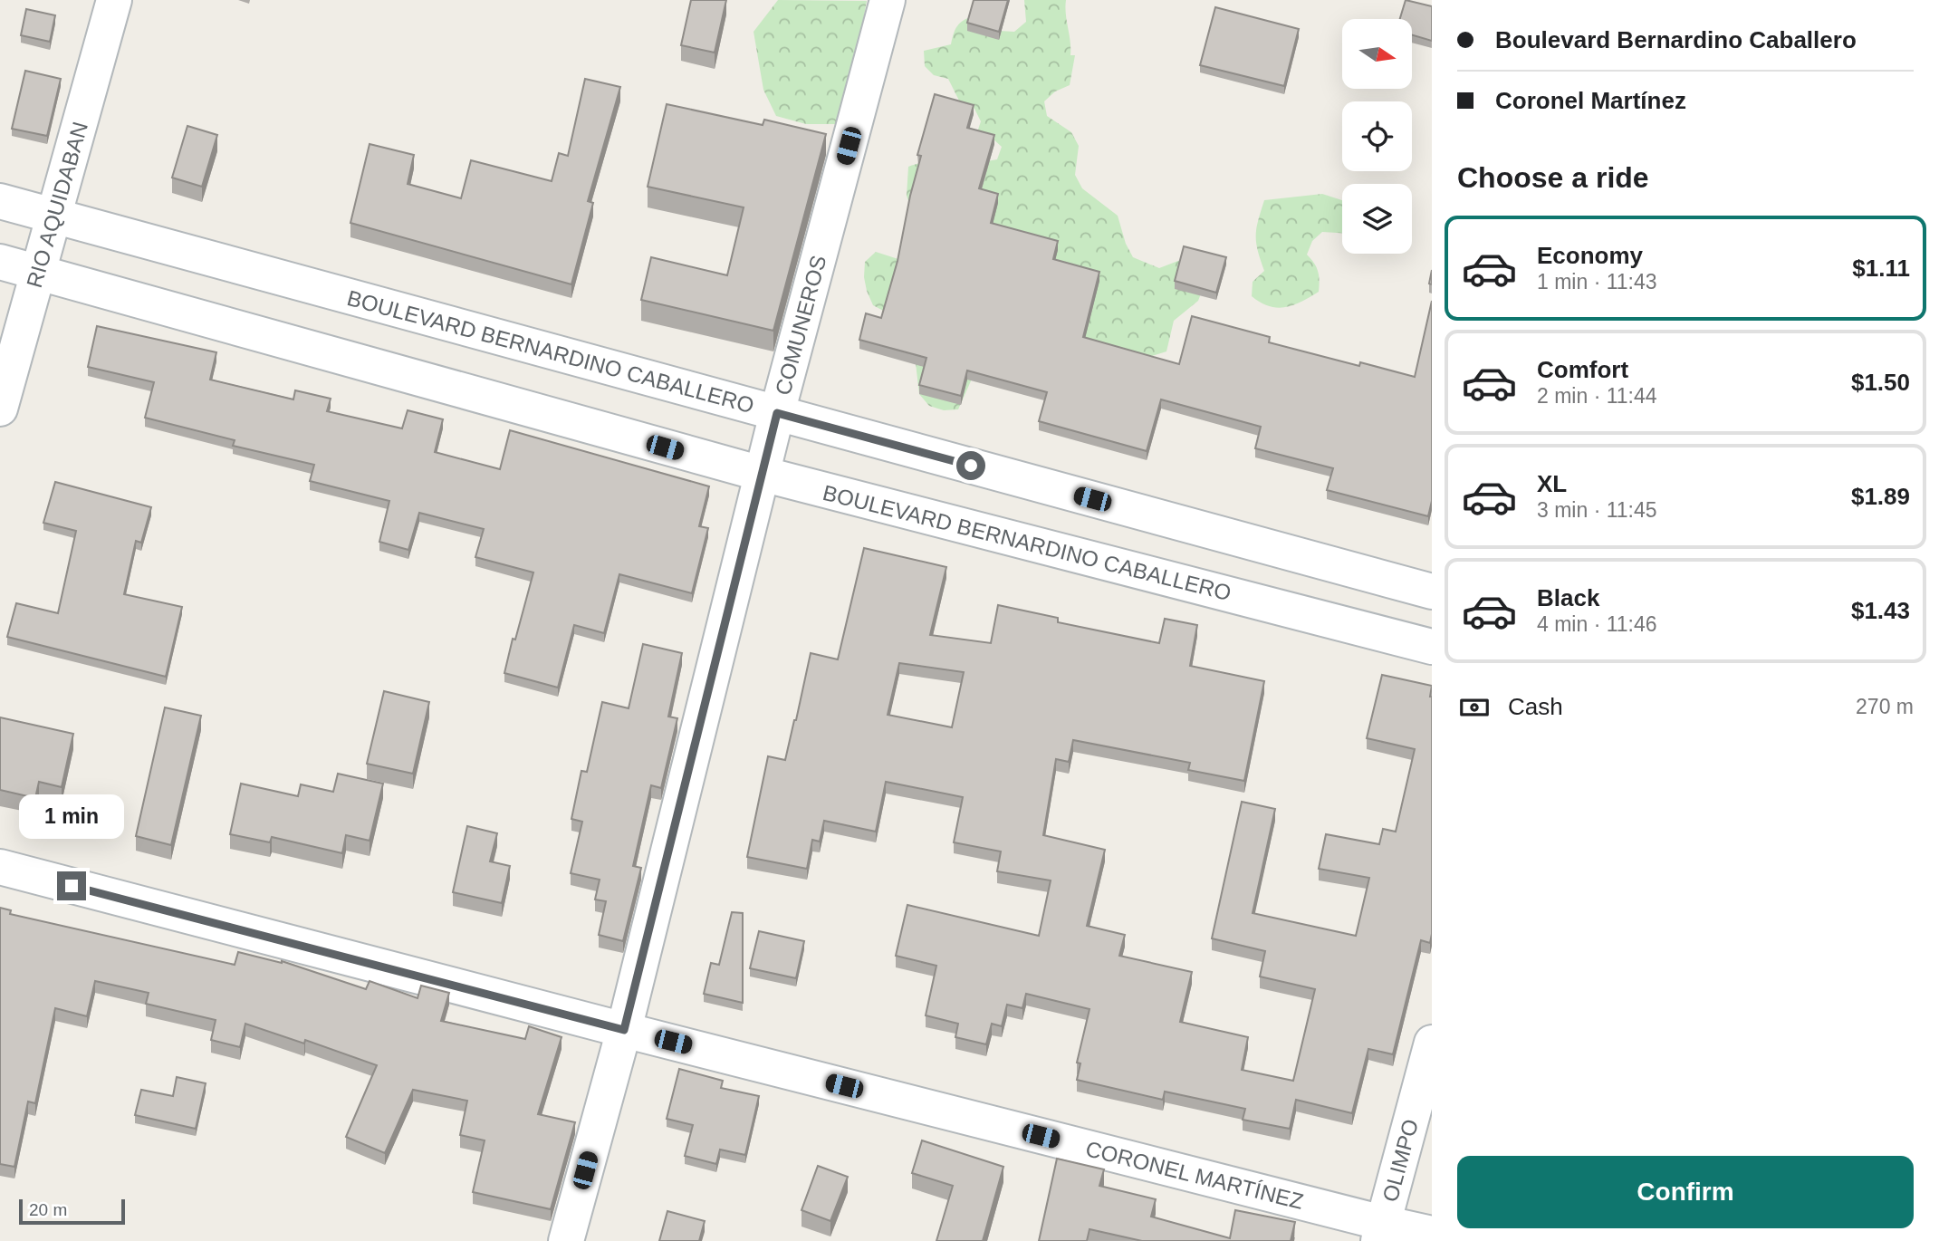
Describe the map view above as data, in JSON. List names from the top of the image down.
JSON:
{
  "streets": {
    "street": [
      "RIO AQUIDABAN",
      "COMUNEROS",
      "BOULEVARD BERNARDINO CABALLERO",
      "OLIMPO",
      "CORONEL MARTÍNEZ"
    ]
  },
  "crossings": [
    ["RIO AQUIDABAN", "BOULEVARD BERNARDINO CABALLERO"],
    ["COMUNEROS", "BOULEVARD BERNARDINO CABALLERO"],
    ["COMUNEROS", "CORONEL MARTÍNEZ"],
    ["OLIMPO", "CORONEL MARTÍNEZ"]
  ],
  "scale_bar": "20 m",
  "north": "right",
  "page": {
    "banner": ["Boulevard Bernardino Caballero", "Coronel Martínez"],
    "heading": "Choose a ride",
    "list": [
      {
        "name": "Economy",
        "note": "1 min · 11:43",
        "value": "$1.11"
      },
      {
        "name": "Comfort",
        "note": "2 min · 11:44",
        "value": "$1.50"
      },
      {
        "name": "XL",
        "note": "3 min · 11:45",
        "value": "$1.89"
      },
      {
        "name": "Black",
        "note": "4 min · 11:46",
        "value": "$1.43"
      }
    ],
    "pay": ["Cash", "270 m"],
    "bubble": "1 min",
    "buttons": "Confirm",
    "scale": "20 m"
  }
}
